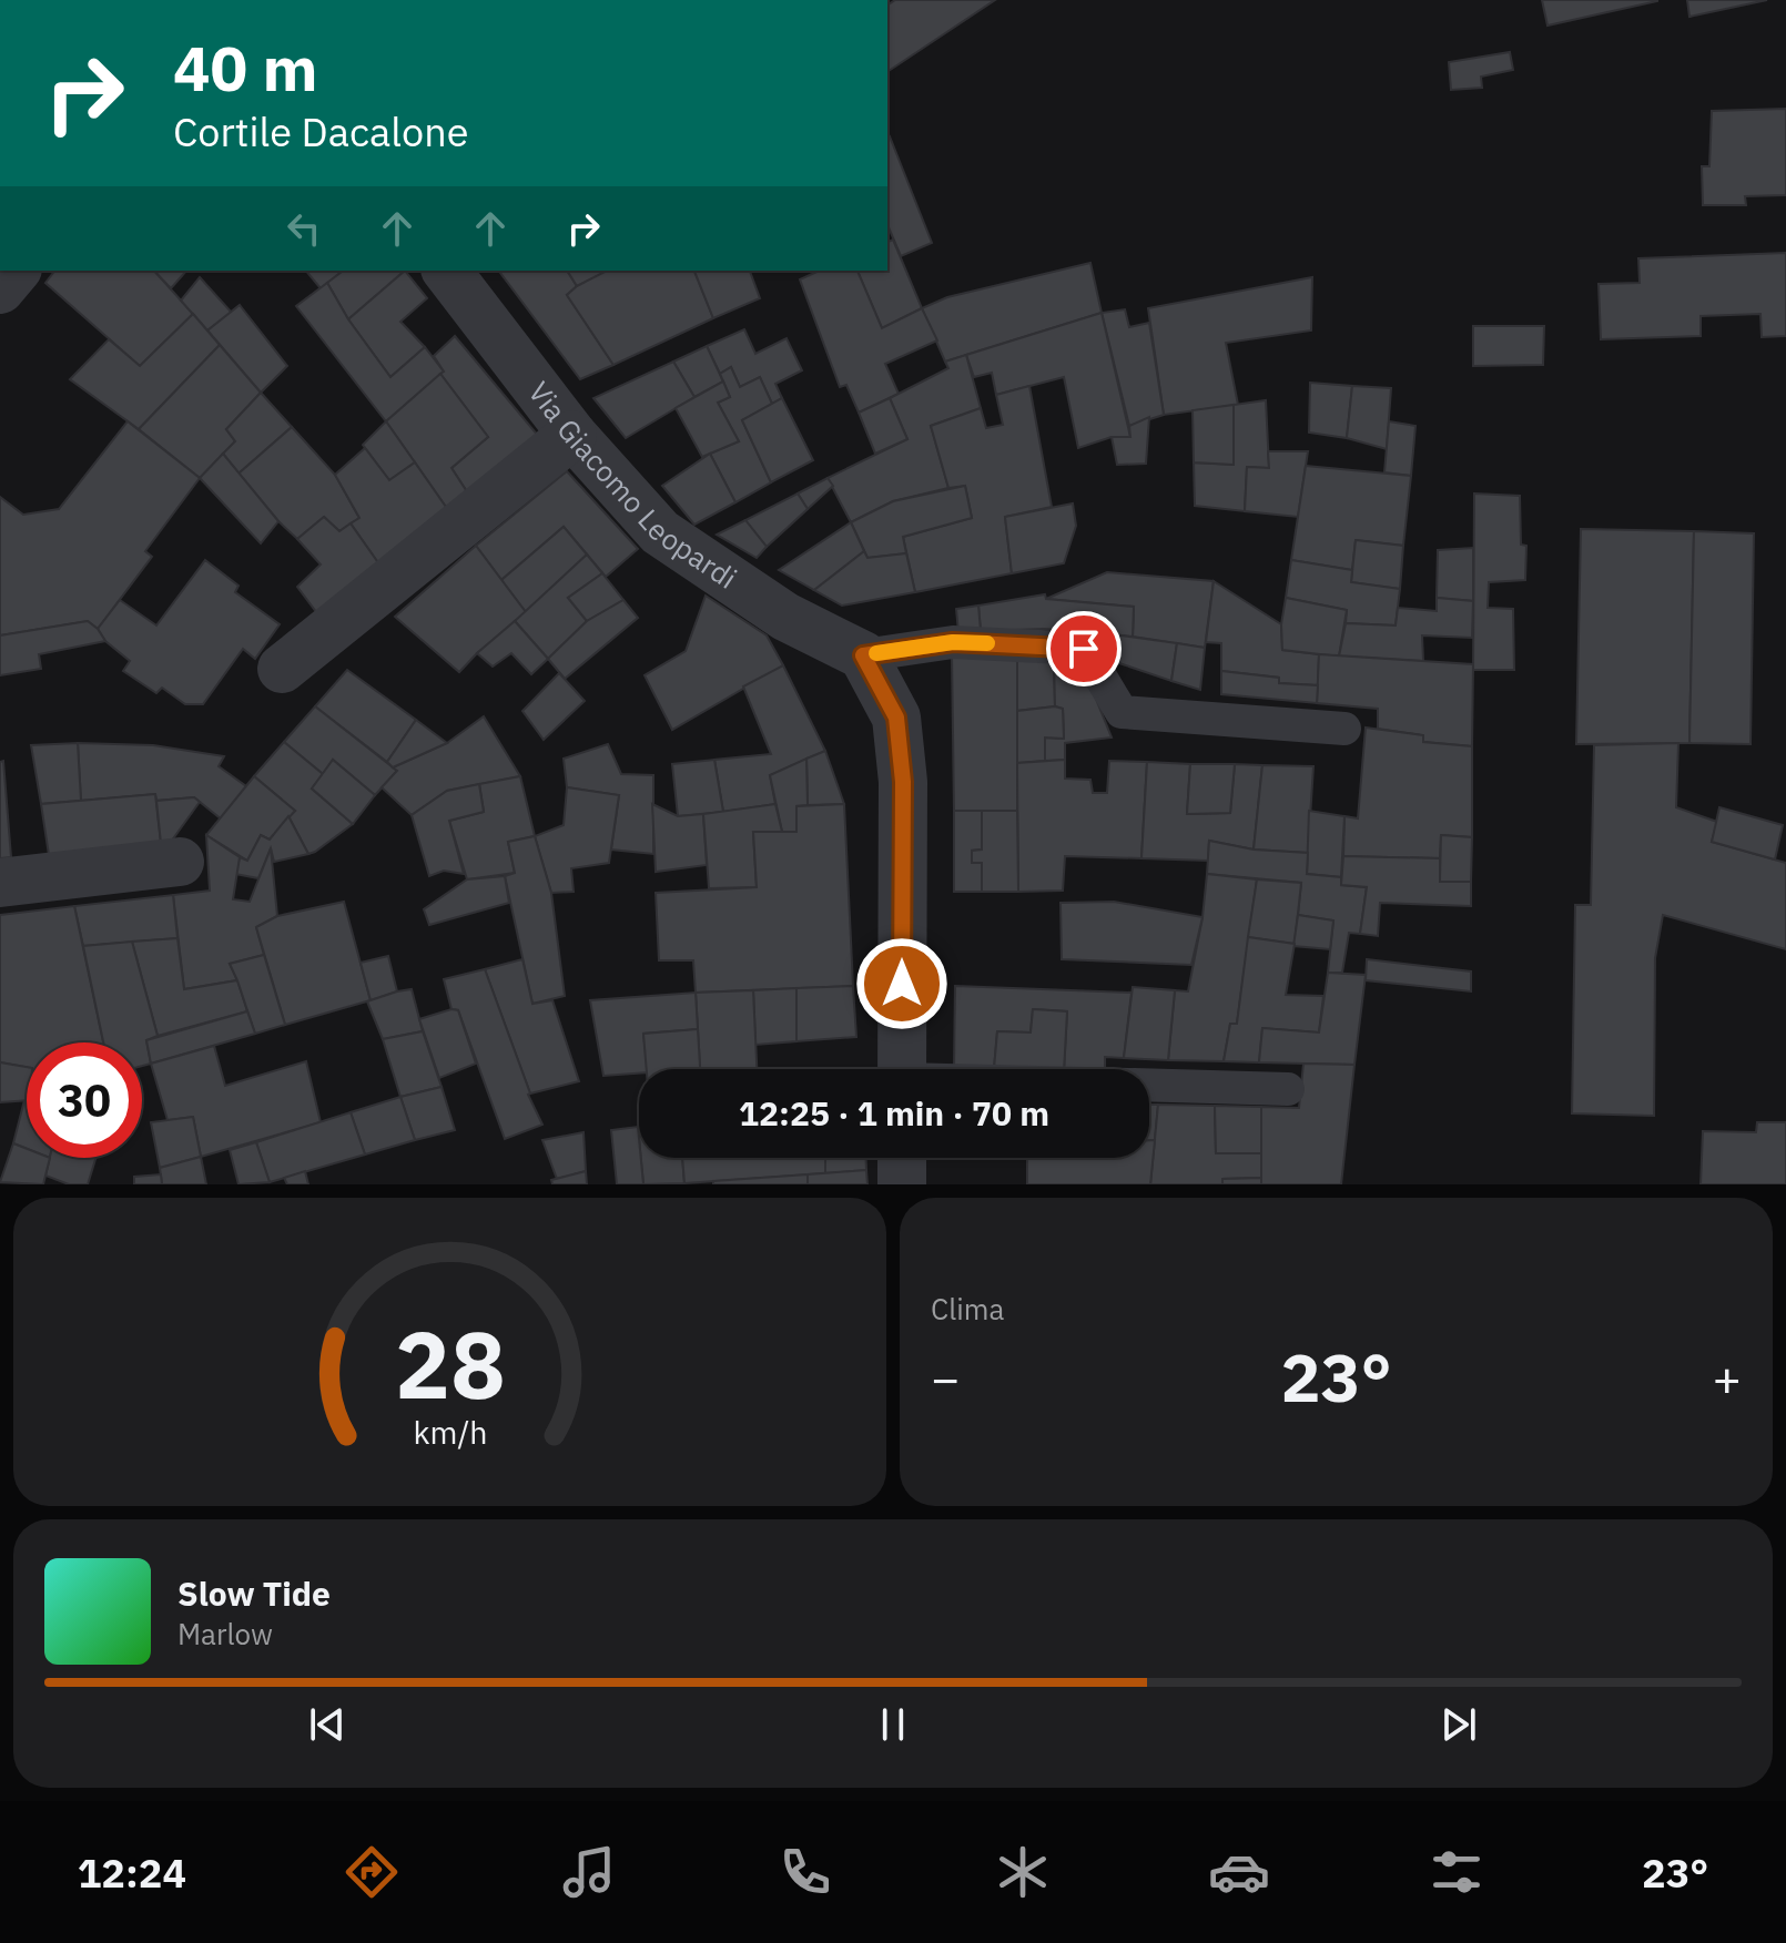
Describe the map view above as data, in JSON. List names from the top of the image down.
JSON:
{
  "streets": {
    "street": ["Via Giacomo Leopardi"]
  },
  "page": {
    "turn": ["40 m", "Cortile Dacalone"],
    "limit": "30",
    "trip": "12:25 · 1 min · 70 m",
    "tile": "Clima",
    "heat": ["−", "23°", "+"],
    "song": ["Slow Tide", "Marlow"],
    "tabs": ["12:24", "23°"],
    "gauge": ["28", "km/h"]
  }
}
